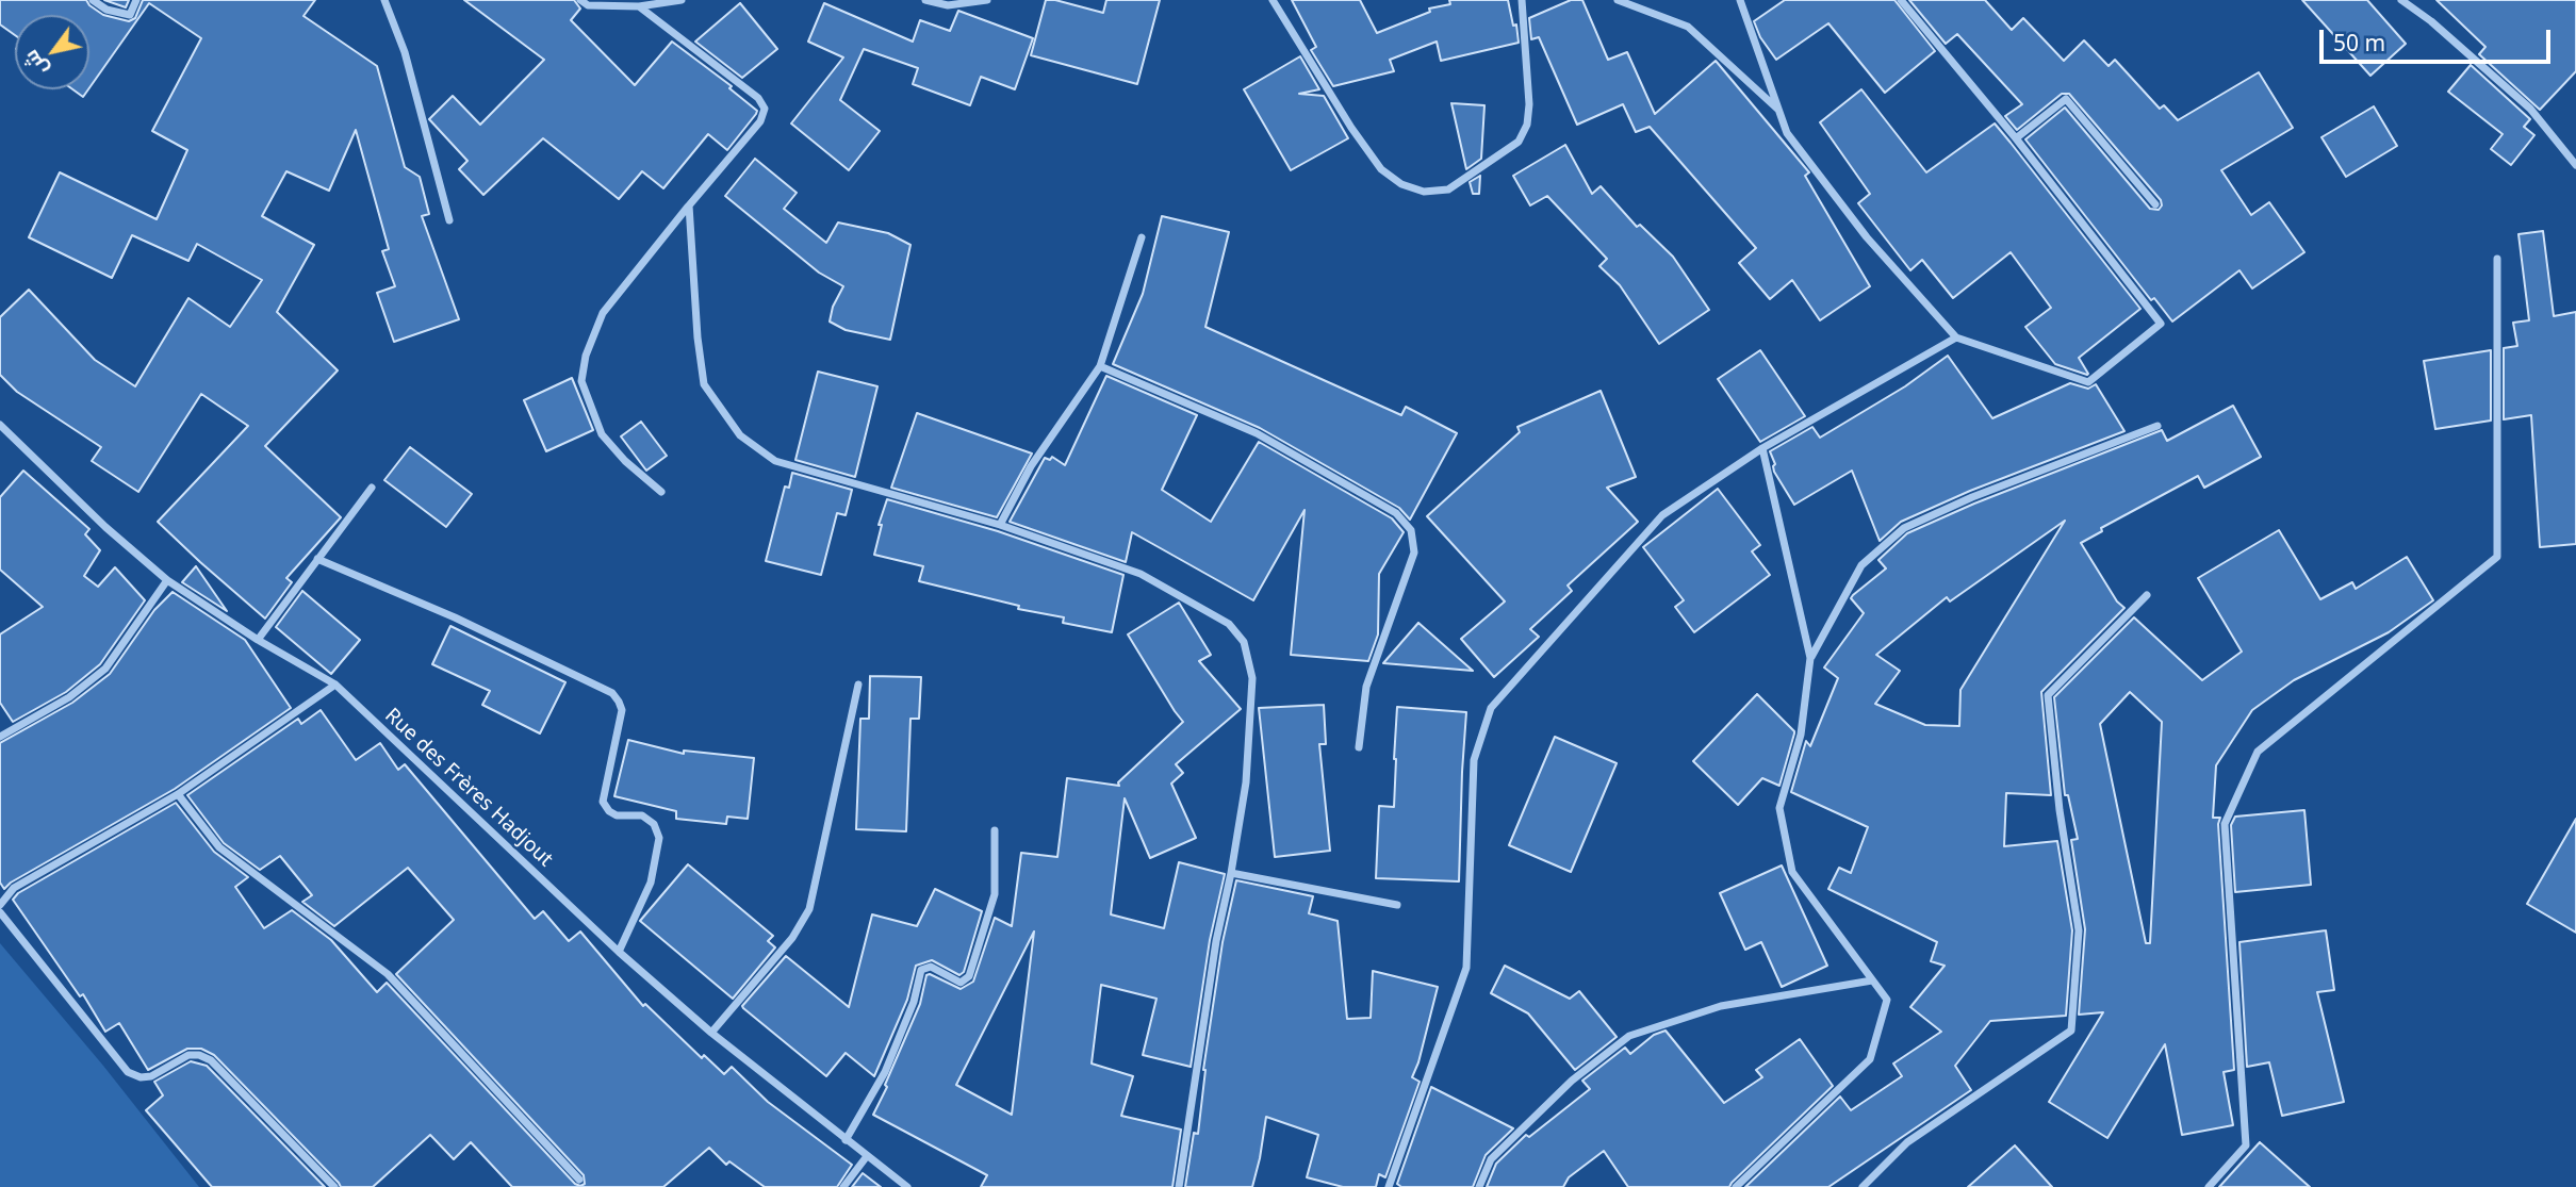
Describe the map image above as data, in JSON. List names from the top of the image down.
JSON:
{
  "streets": {
    "street": ["Rue des Frères Hadjout"]
  },
  "scale_bar": "50 m",
  "north": "bottom left"
}
